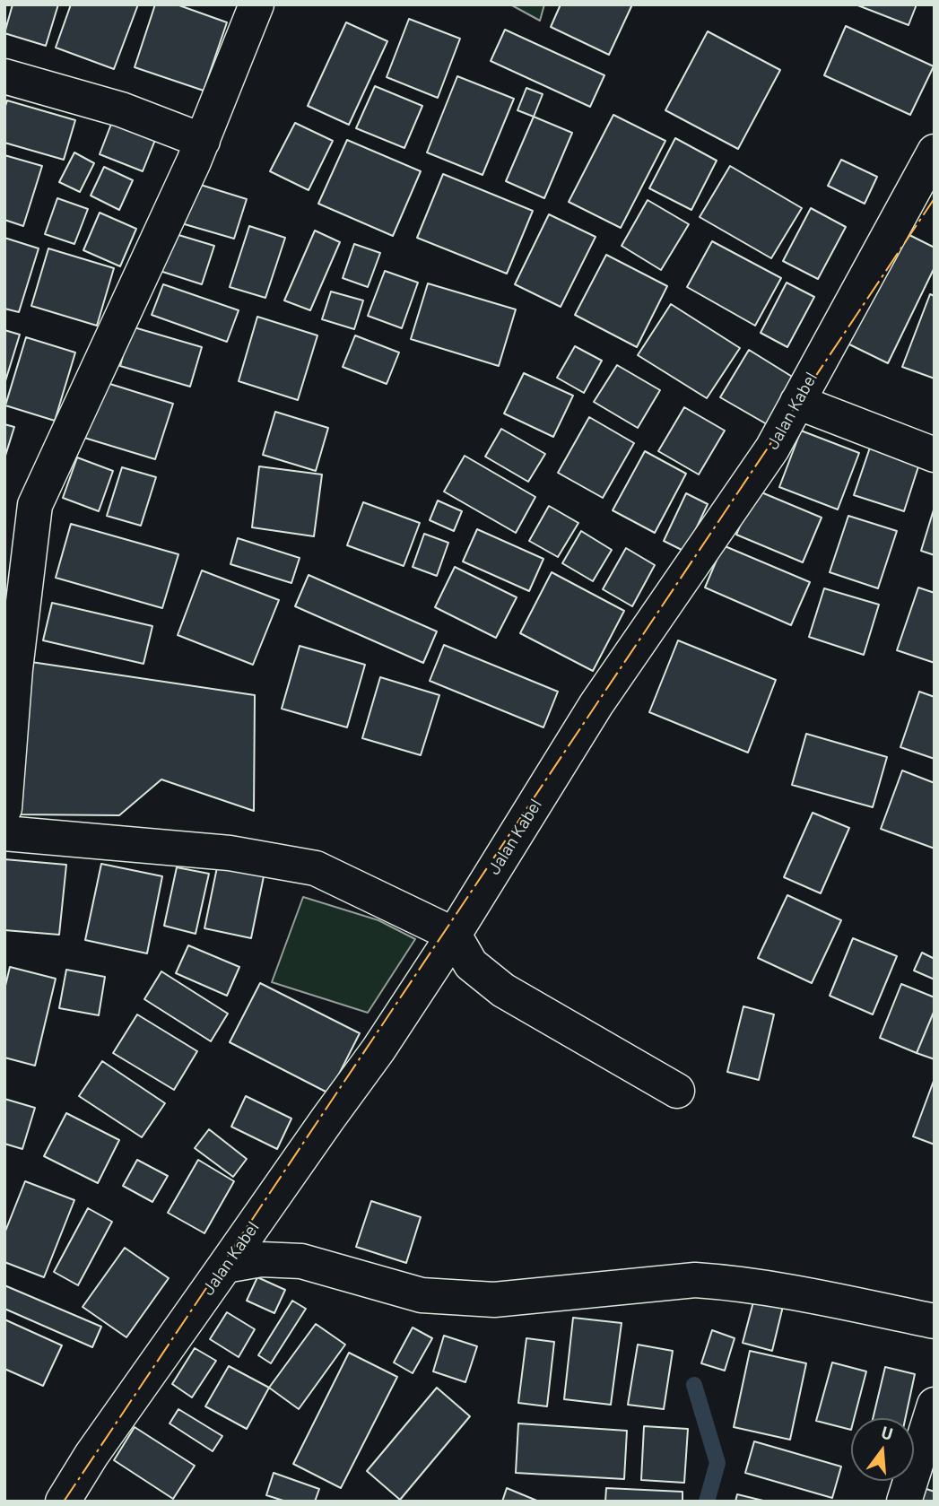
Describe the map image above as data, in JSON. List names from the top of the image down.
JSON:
{
  "streets": {
    "street": ["Jalan Kabel"]
  },
  "north": "top"
}
